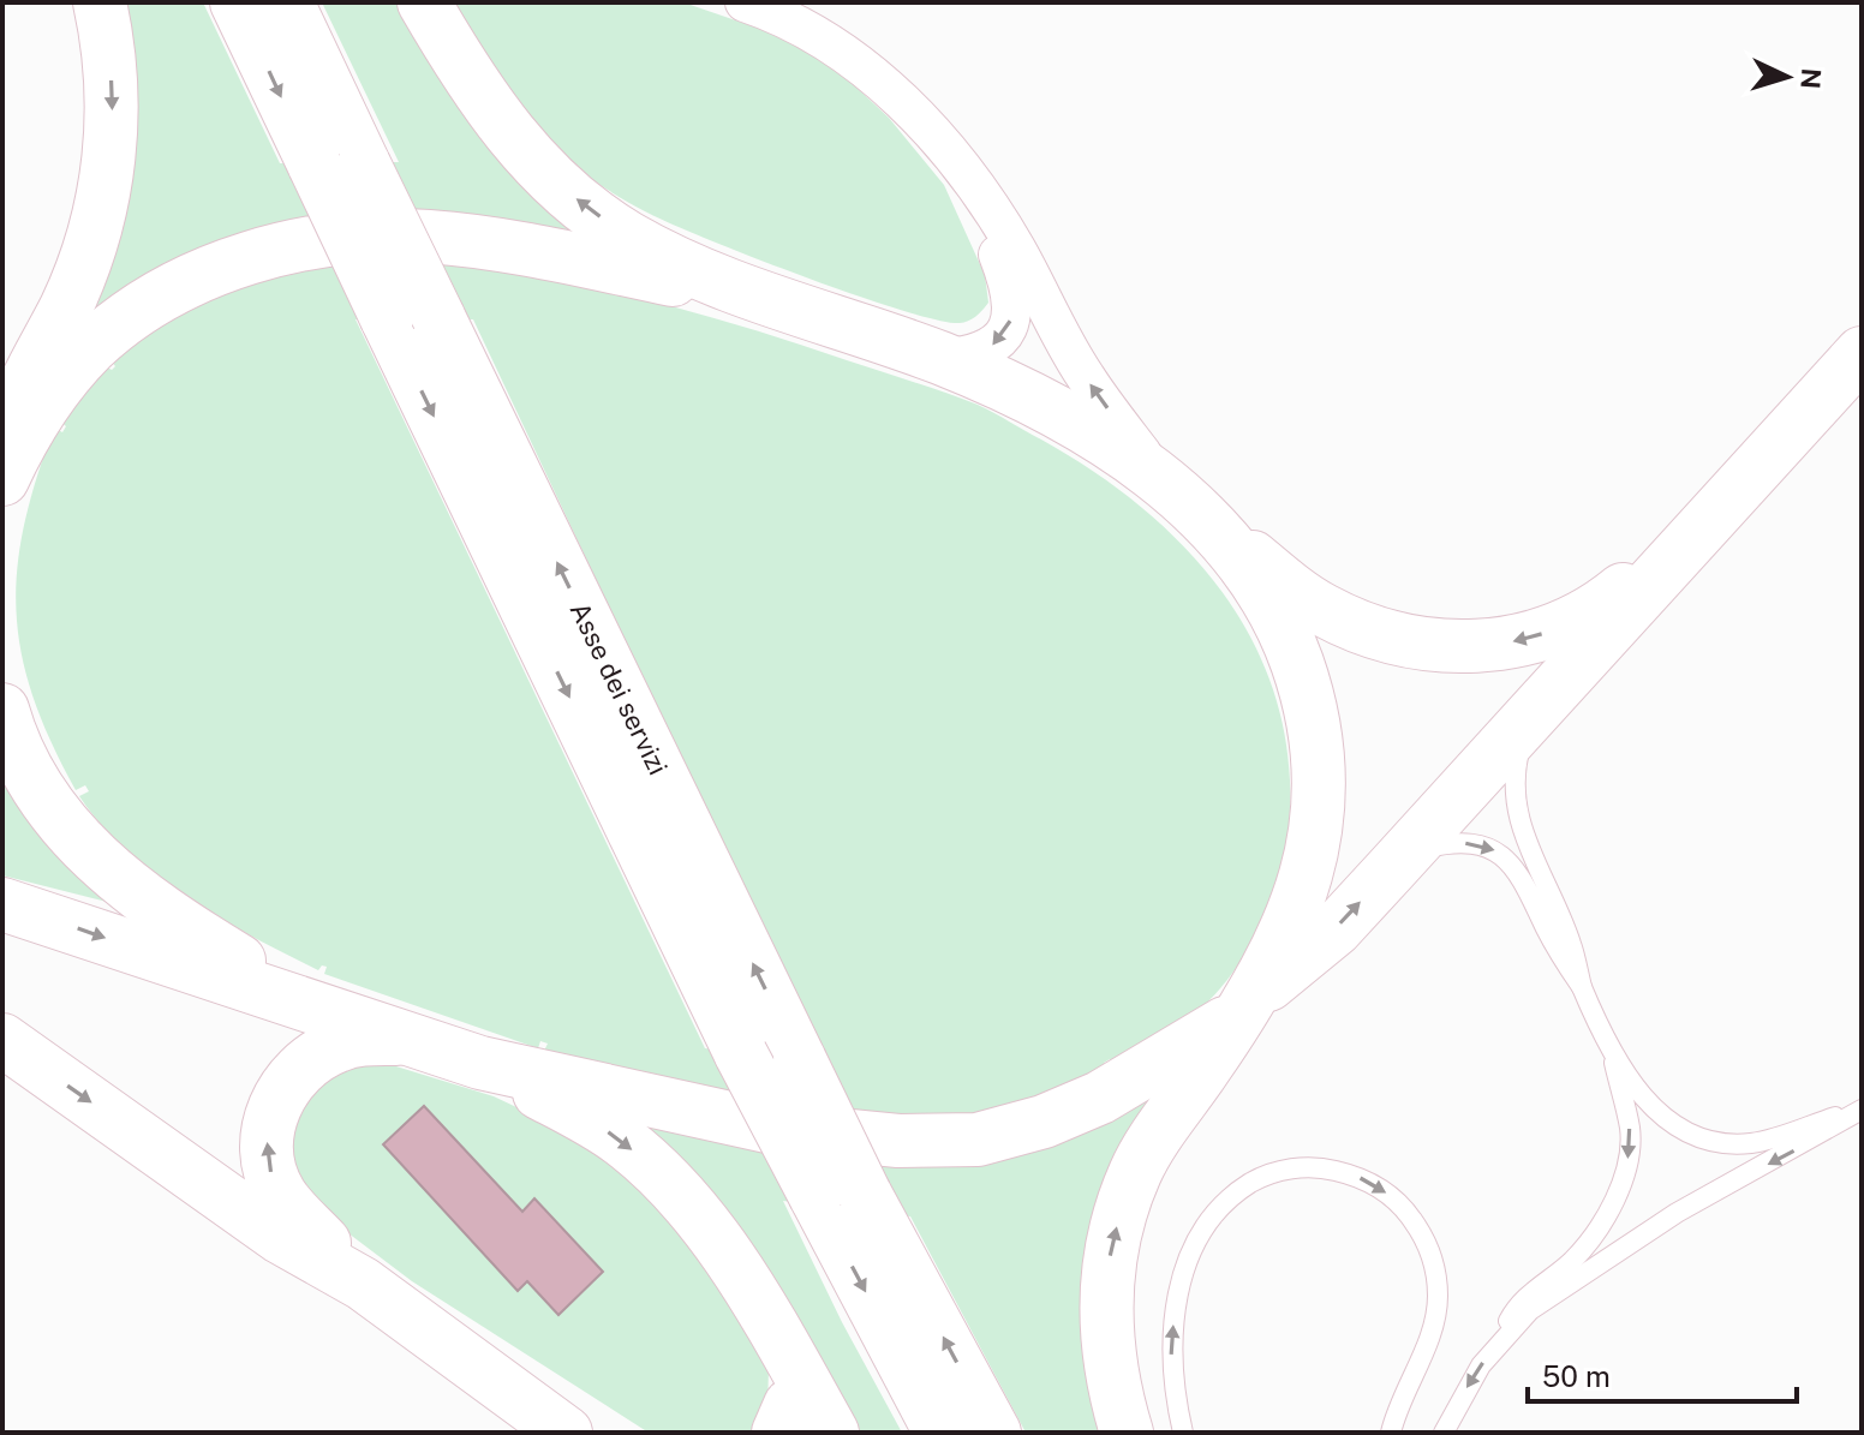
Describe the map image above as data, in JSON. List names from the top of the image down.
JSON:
{
  "streets": {
    "main road": ["Asse dei servizi"]
  },
  "scale_bar": "50 m",
  "north": "right"
}
